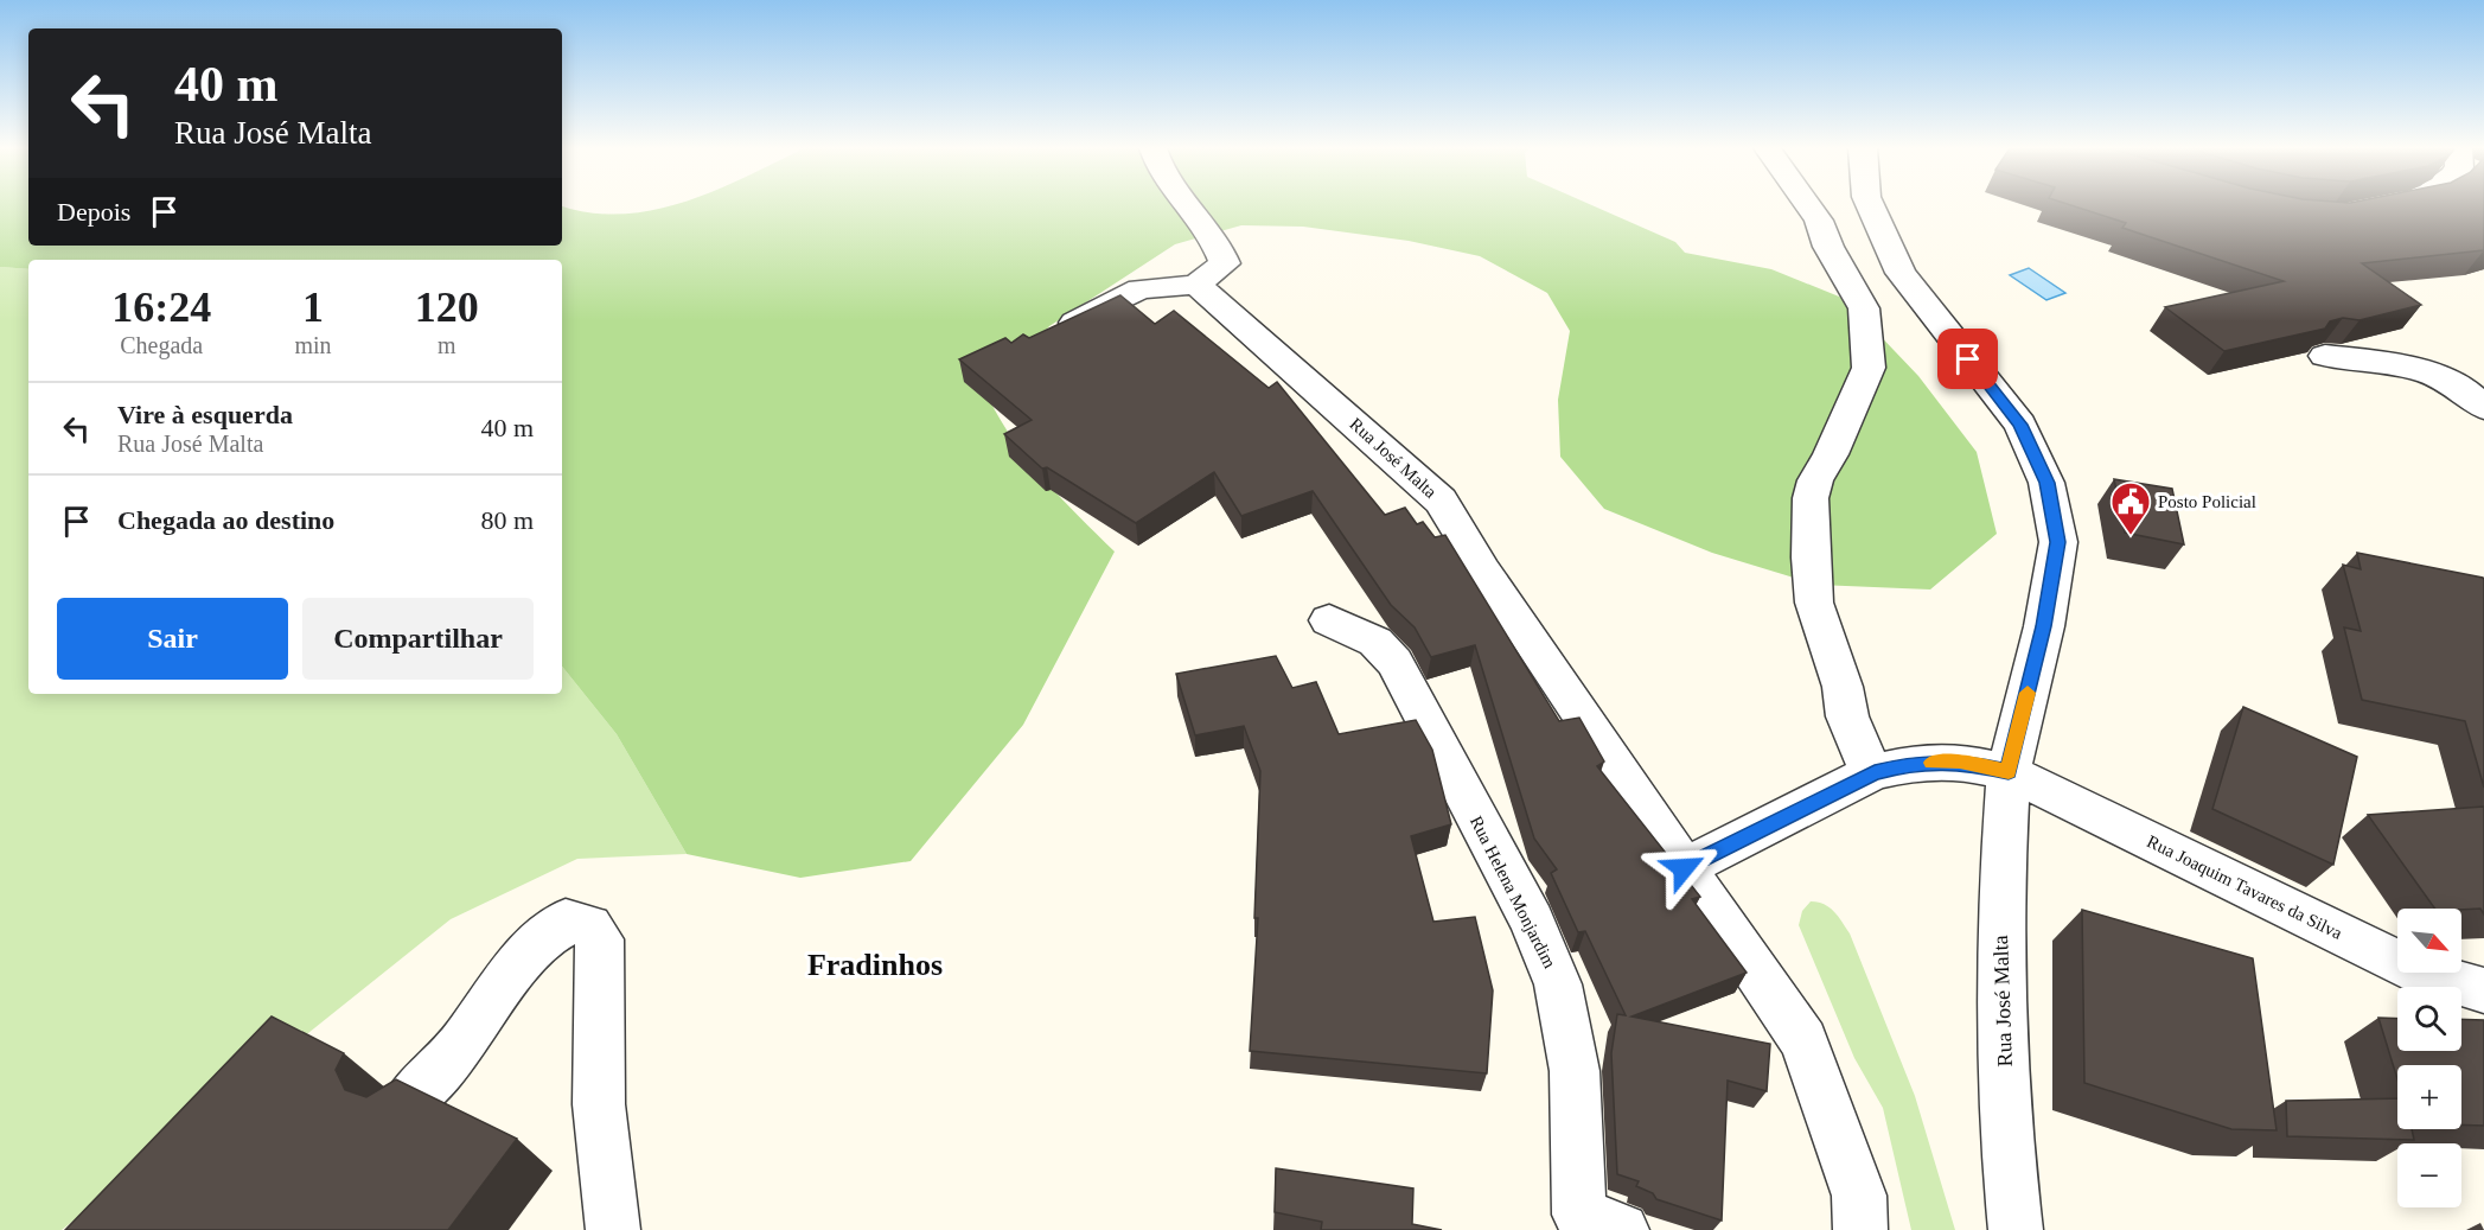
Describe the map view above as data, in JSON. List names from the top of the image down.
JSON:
{
  "streets": {
    "street": ["Rua José Malta", "Rua Joaquim Tavares da Silva", "Rua Helena Monjardim"]
  },
  "crossings": [
    ["Rua José Malta", "Rua Joaquim Tavares da Silva"]
  ],
  "districts": ["Fradinhos"],
  "places": {
    "public building": ["Posto Policial"]
  },
  "north": "bottom right",
  "page": {
    "turn": ["40 m", "Rua José Malta"],
    "then": "Depois",
    "eta": [
      "16:24",
      "Chegada",
      "1",
      "min",
      "120",
      "m"
    ],
    "list": [
      {
        "name": "Vire à esquerda",
        "note": "Rua José Malta",
        "value": "40 m"
      },
      {
        "name": "Chegada ao destino",
        "value": "80 m"
      }
    ],
    "buttons": ["Sair", "Compartilhar"],
    "map_buttons": ["+", "−"]
  }
}
